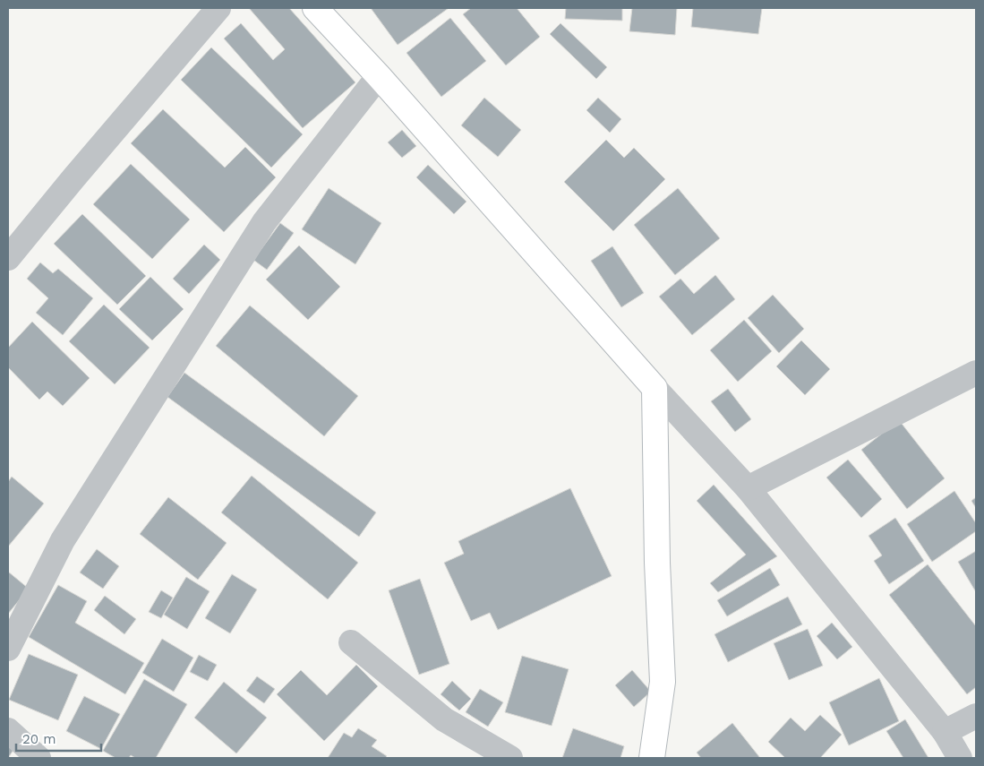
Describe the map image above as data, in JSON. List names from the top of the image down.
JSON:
{
  "scale_bar": "20 m"
}
